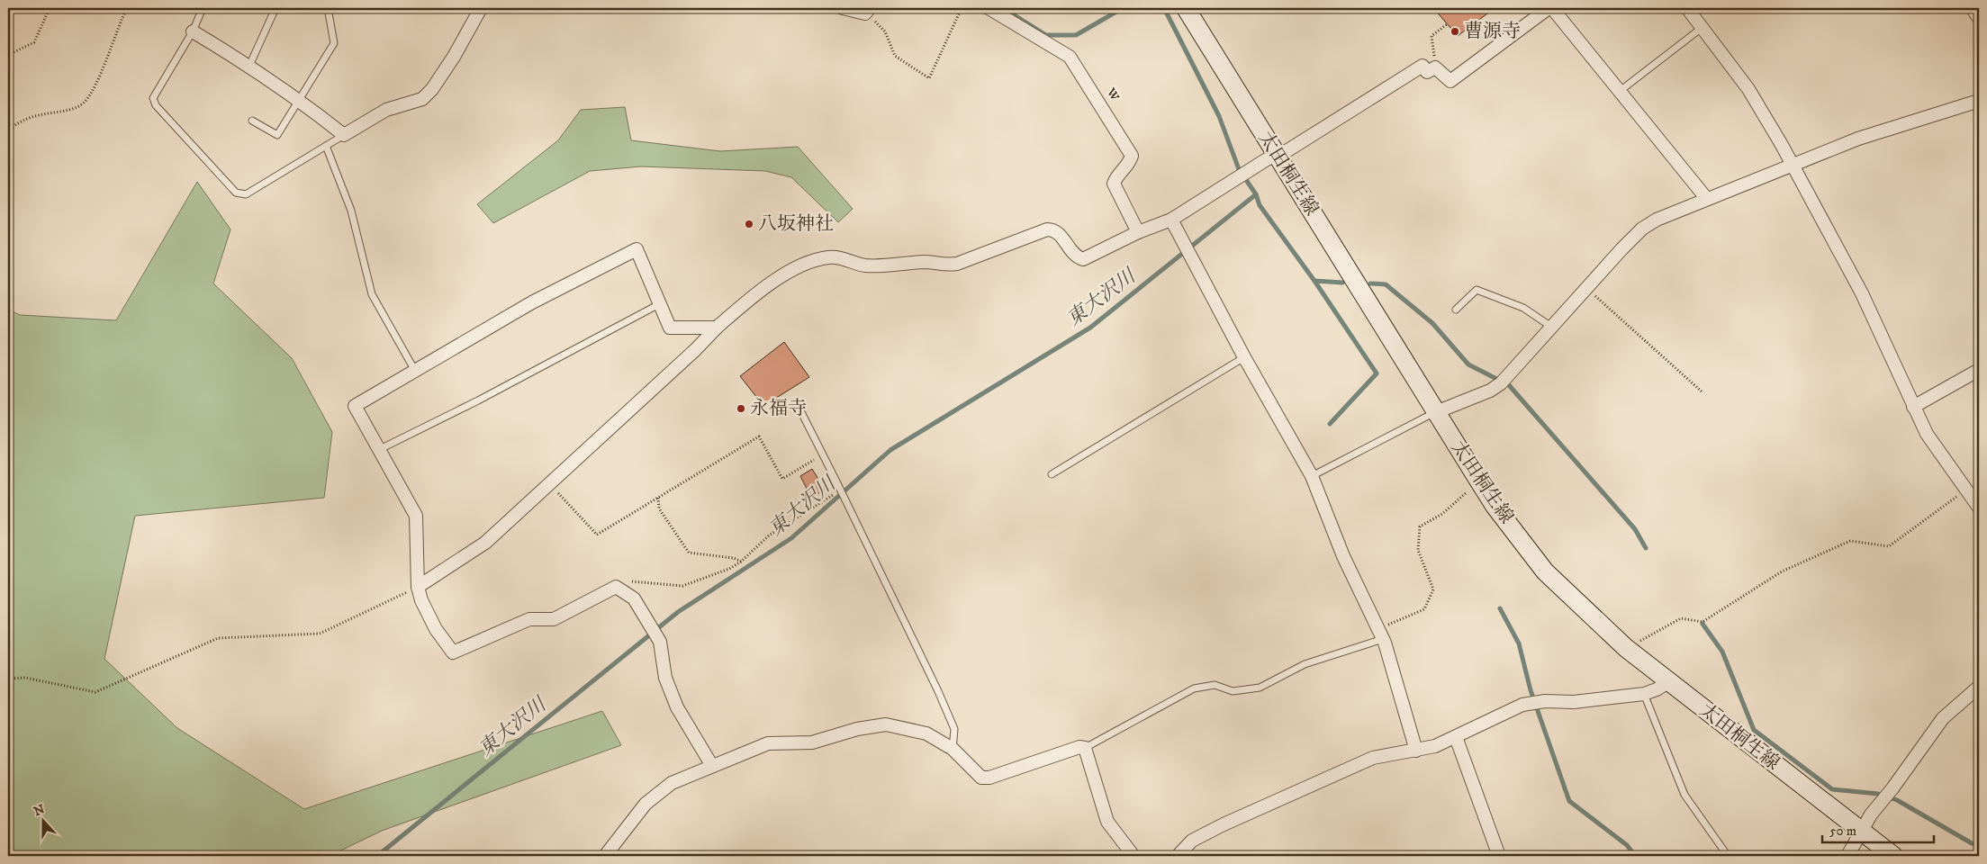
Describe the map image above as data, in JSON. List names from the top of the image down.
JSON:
{
  "streets": {
    "main road": ["太田桐生線"],
    "street": ["w"]
  },
  "water": ["東大沢川"],
  "places": ["曹源寺", "八坂神社", "永福寺"],
  "scale_bar": "50 m",
  "north": "top"
}
